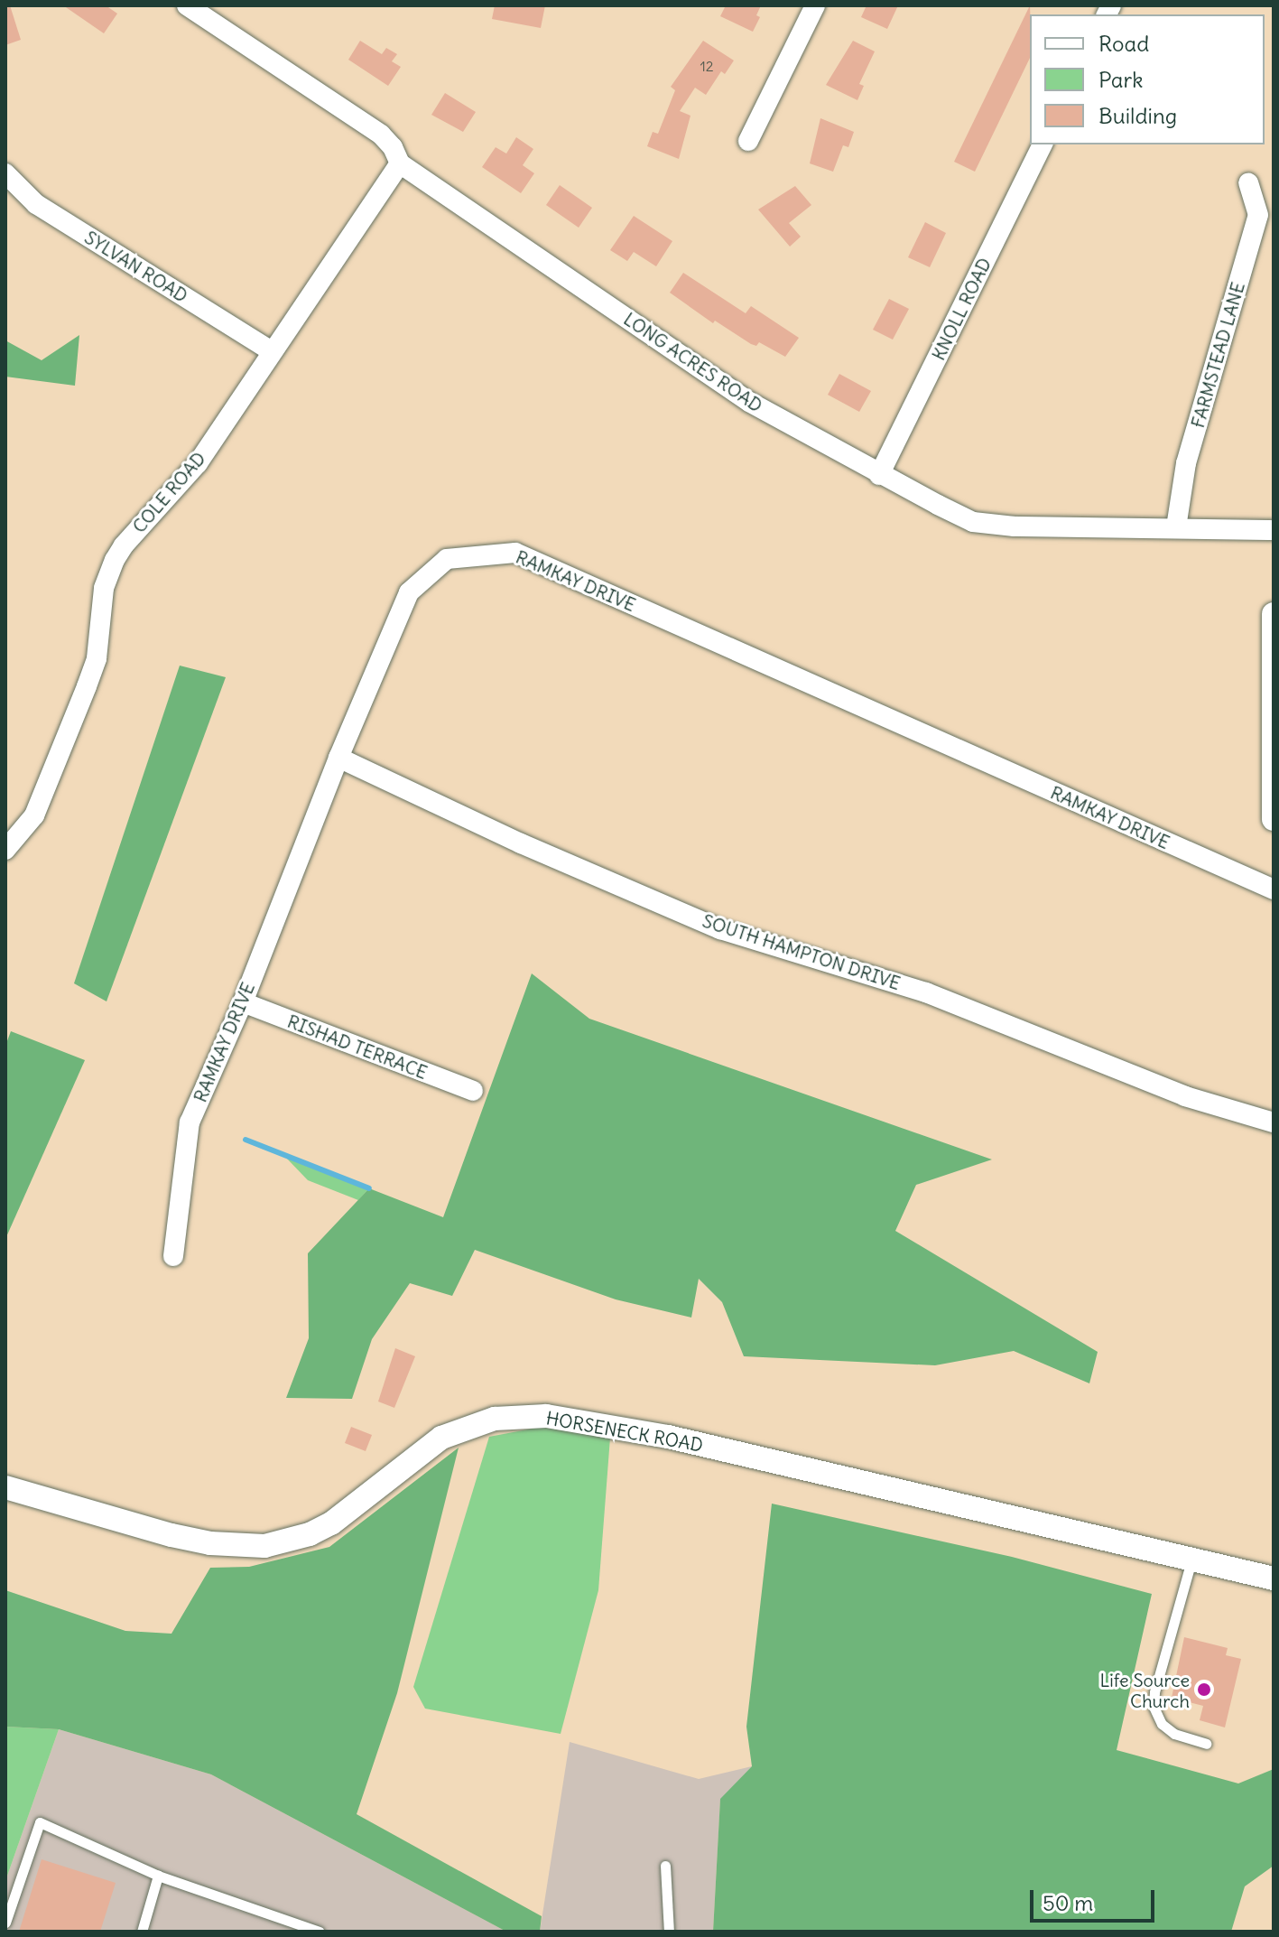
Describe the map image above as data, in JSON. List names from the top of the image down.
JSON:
{
  "streets": {
    "street": [
      "SYLVAN ROAD",
      "KNOLL ROAD",
      "FARMSTEAD LANE",
      "LONG ACRES ROAD",
      "COLE ROAD",
      "RAMKAY DRIVE",
      "SOUTH HAMPTON DRIVE",
      "RISHAD TERRACE",
      "HORSENECK ROAD"
    ]
  },
  "crossings": [
    ["SYLVAN ROAD", "COLE ROAD"],
    ["KNOLL ROAD", "LONG ACRES ROAD"],
    ["FARMSTEAD LANE", "LONG ACRES ROAD"],
    ["LONG ACRES ROAD", "COLE ROAD"],
    ["RAMKAY DRIVE", "SOUTH HAMPTON DRIVE"],
    ["RAMKAY DRIVE", "RISHAD TERRACE"]
  ],
  "places": ["Life Source Church"],
  "house_numbers": ["12"],
  "legend": ["Road", "Park", "Building"],
  "scale_bar": "50 m"
}
